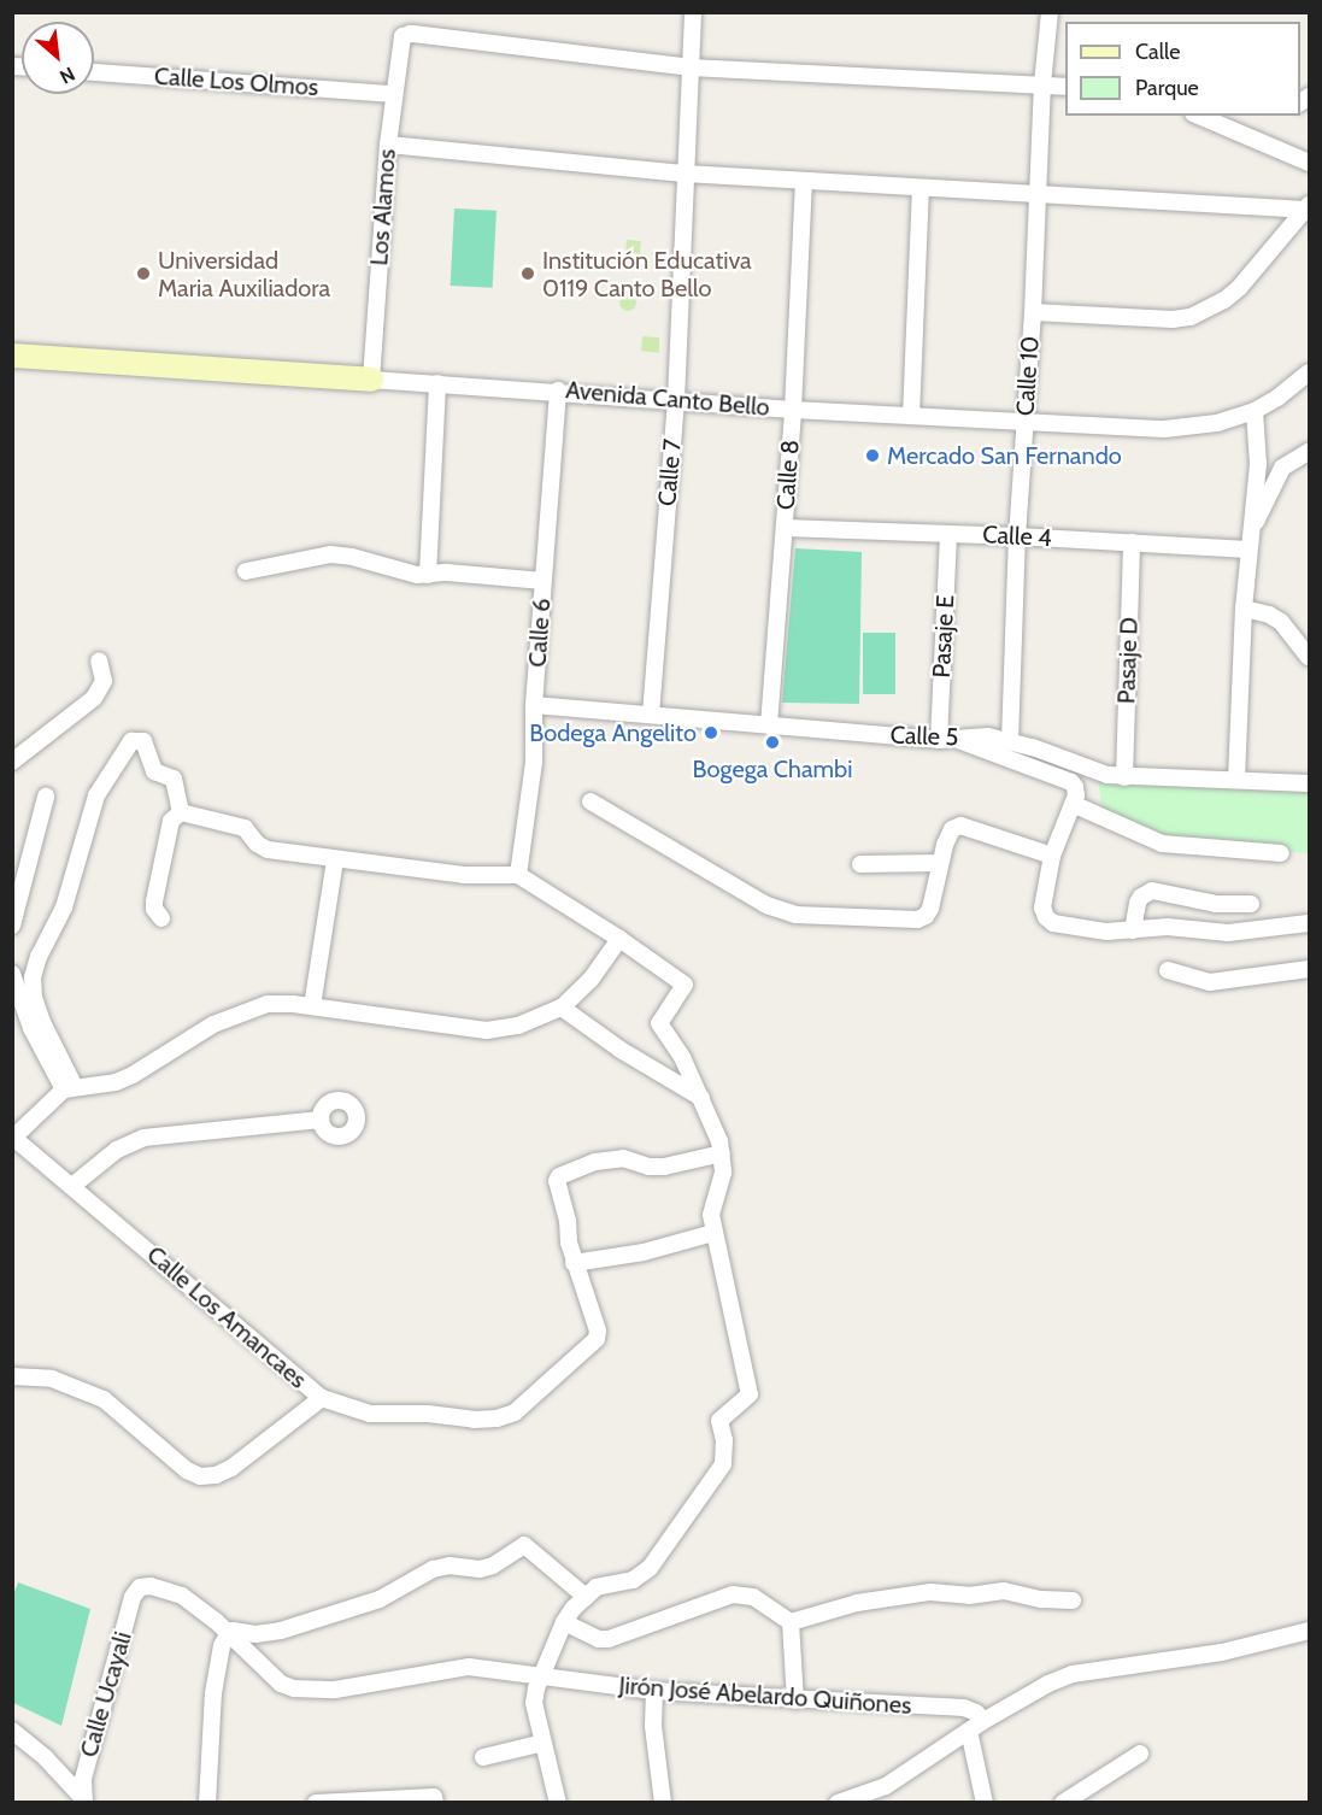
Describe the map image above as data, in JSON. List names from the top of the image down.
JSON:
{
  "streets": {
    "street": [
      "Calle Los Olmos",
      "Los Alamos",
      "Calle 10",
      "Avenida Canto Bello",
      "Calle 7",
      "Calle 8",
      "Calle 4",
      "Calle 6",
      "Pasaje E",
      "Pasaje D",
      "Calle 5",
      "Calle Los Amancaes",
      "Calle Ucayali",
      "Jirón José Abelardo Quiñones"
    ]
  },
  "crossings": [
    ["Calle Los Olmos", "Los Alamos"],
    ["Los Alamos", "Avenida Canto Bello"],
    ["Los Alamos", "Calle 7"],
    ["Calle 10", "Avenida Canto Bello"],
    ["Calle 10", "Calle 4"],
    ["Calle 10", "Calle 5"],
    ["Avenida Canto Bello", "Calle 7"],
    ["Avenida Canto Bello", "Calle 8"],
    ["Avenida Canto Bello", "Calle 6"],
    ["Calle 7", "Calle 5"],
    ["Calle 8", "Calle 4"],
    ["Calle 8", "Calle 5"],
    ["Calle 4", "Pasaje E"],
    ["Calle 4", "Pasaje D"],
    ["Calle 6", "Calle 5"],
    ["Pasaje E", "Calle 5"],
    ["Pasaje D", "Calle 5"],
    ["Calle Ucayali", "Jirón José Abelardo Quiñones"]
  ],
  "places": [
    "Universidad Maria Auxiliadora",
    "Institución Educativa 0119 Canto Bello",
    "Mercado San Fernando",
    "Bodega Angelito",
    "Bogega Chambi"
  ],
  "legend": ["Calle", "Parque"],
  "north": "bottom right"
}
